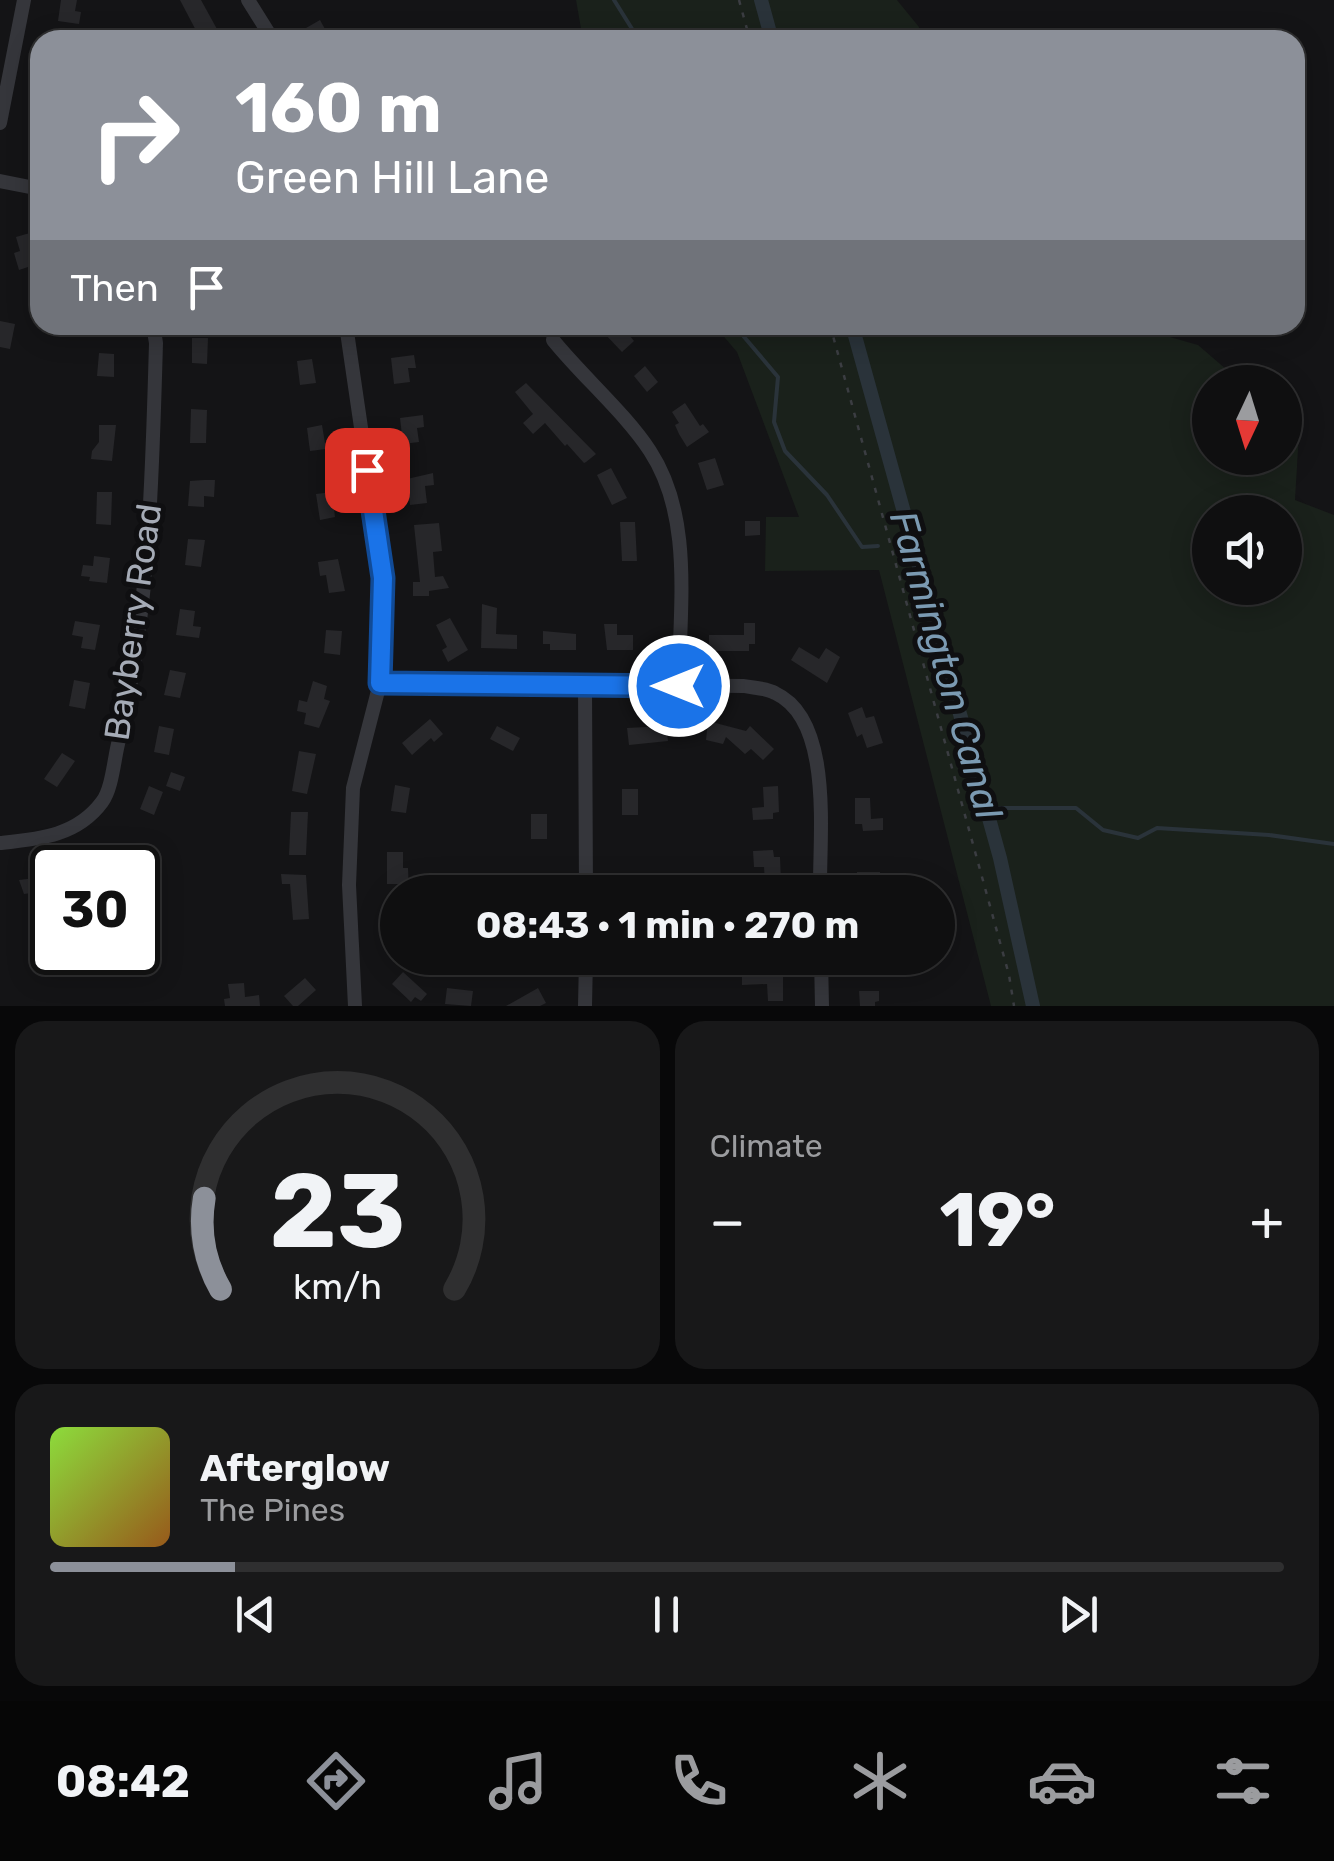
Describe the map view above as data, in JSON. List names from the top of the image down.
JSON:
{
  "streets": {
    "street": ["Bayberry Road"]
  },
  "water": ["Farmington Canal"],
  "north": "bottom",
  "page": {
    "turn": ["160 m", "Green Hill Lane"],
    "then": "Then",
    "limit": "30",
    "trip": "08:43 · 1 min · 270 m",
    "tile": "Climate",
    "heat": ["−", "19°", "+"],
    "song": ["Afterglow", "The Pines"],
    "tabs": "08:42",
    "gauge": ["23", "km/h"]
  }
}
